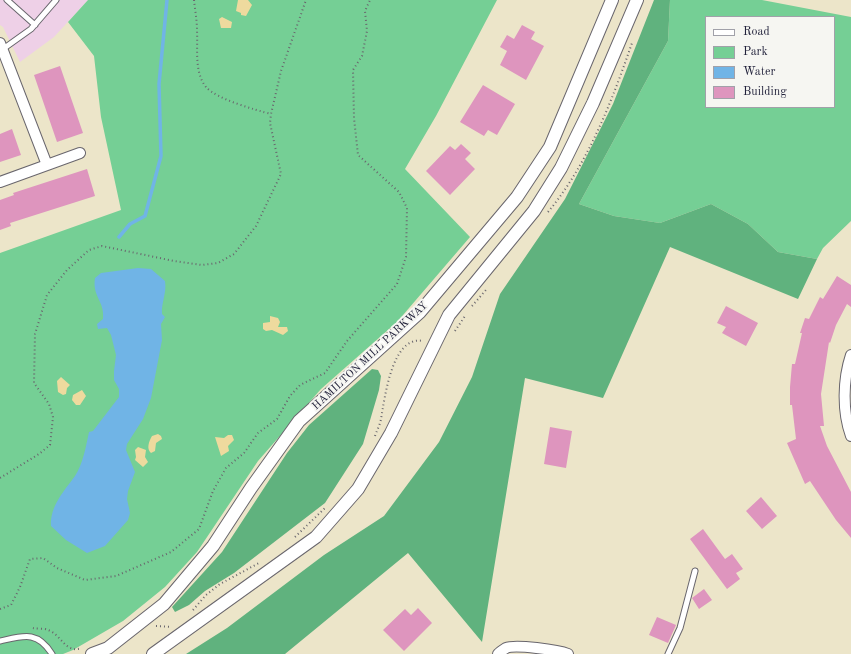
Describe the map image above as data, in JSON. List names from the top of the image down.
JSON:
{
  "streets": {
    "street": ["HAMILTON MILL PARKWAY"]
  },
  "legend": [
    "Road",
    "Park",
    "Water",
    "Building"
  ]
}
